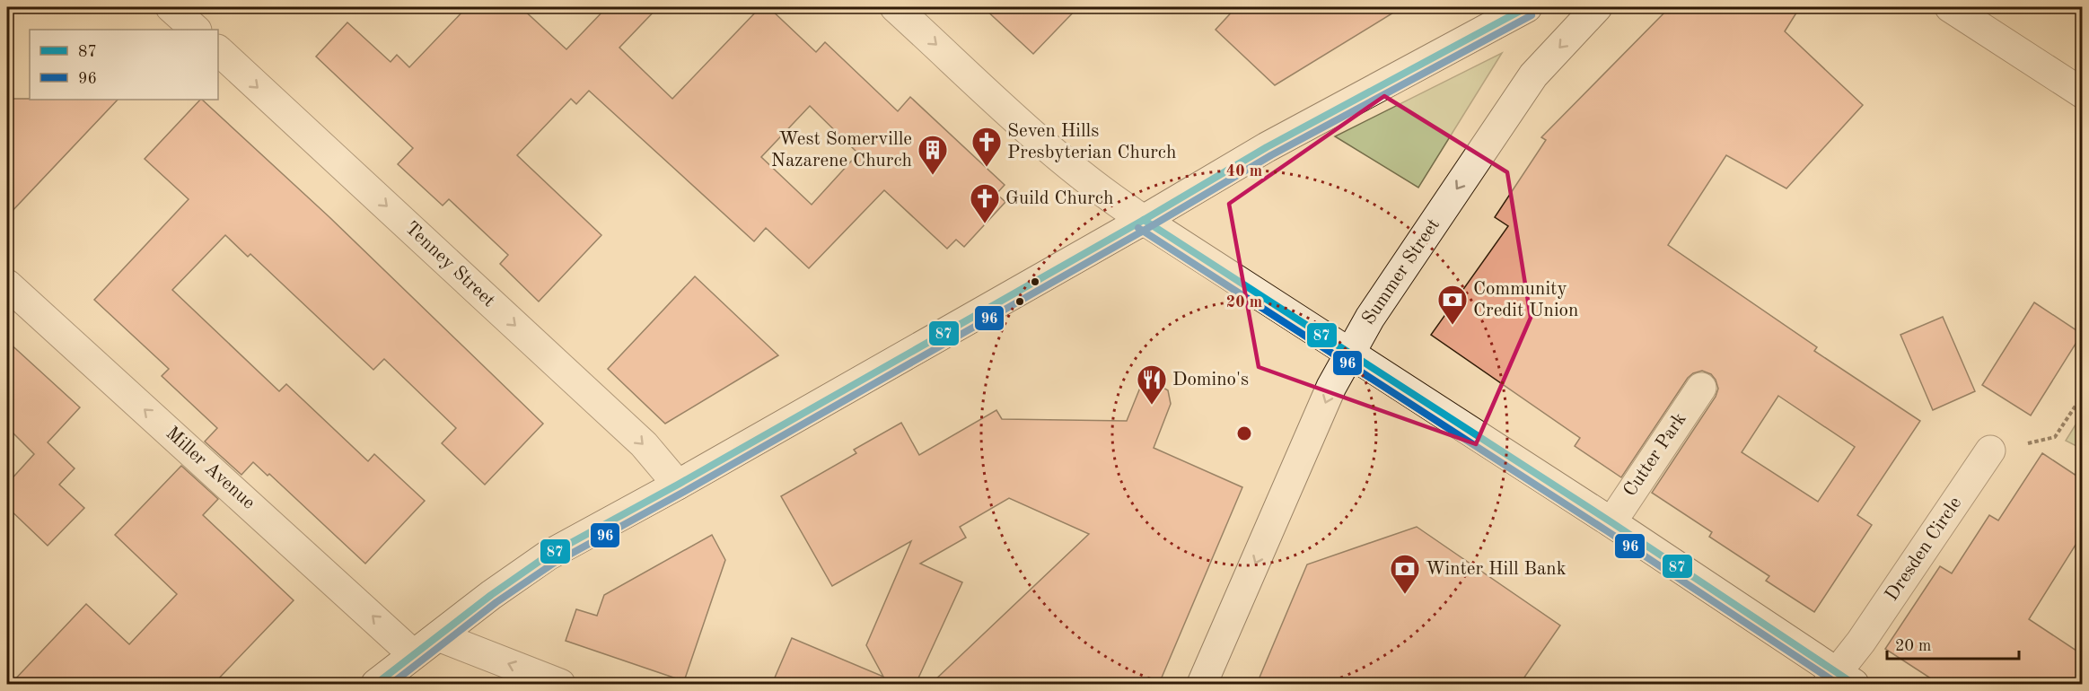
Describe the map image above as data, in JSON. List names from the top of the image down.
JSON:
{
  "streets": {
    "main road": [
      "Tenney Street",
      "Summer Street",
      "Cutter Park",
      "Miller Avenue",
      "Dresden Circle"
    ]
  },
  "one_way": ["Tenney Street", "Summer Street", "Miller Avenue"],
  "places": {
    "church": ["Seven Hills Presbyterian Church", "Guild Church"],
    "building": ["West Somerville Nazarene Church"],
    "bank": ["Community Credit Union", "Winter Hill Bank"],
    "restaurant": ["Domino's"]
  },
  "lines": ["transit line 87", "transit line 96"],
  "legend": ["87", "96"],
  "scale_bar": "20 m",
  "rings": ["40 m", "20 m"]
}
